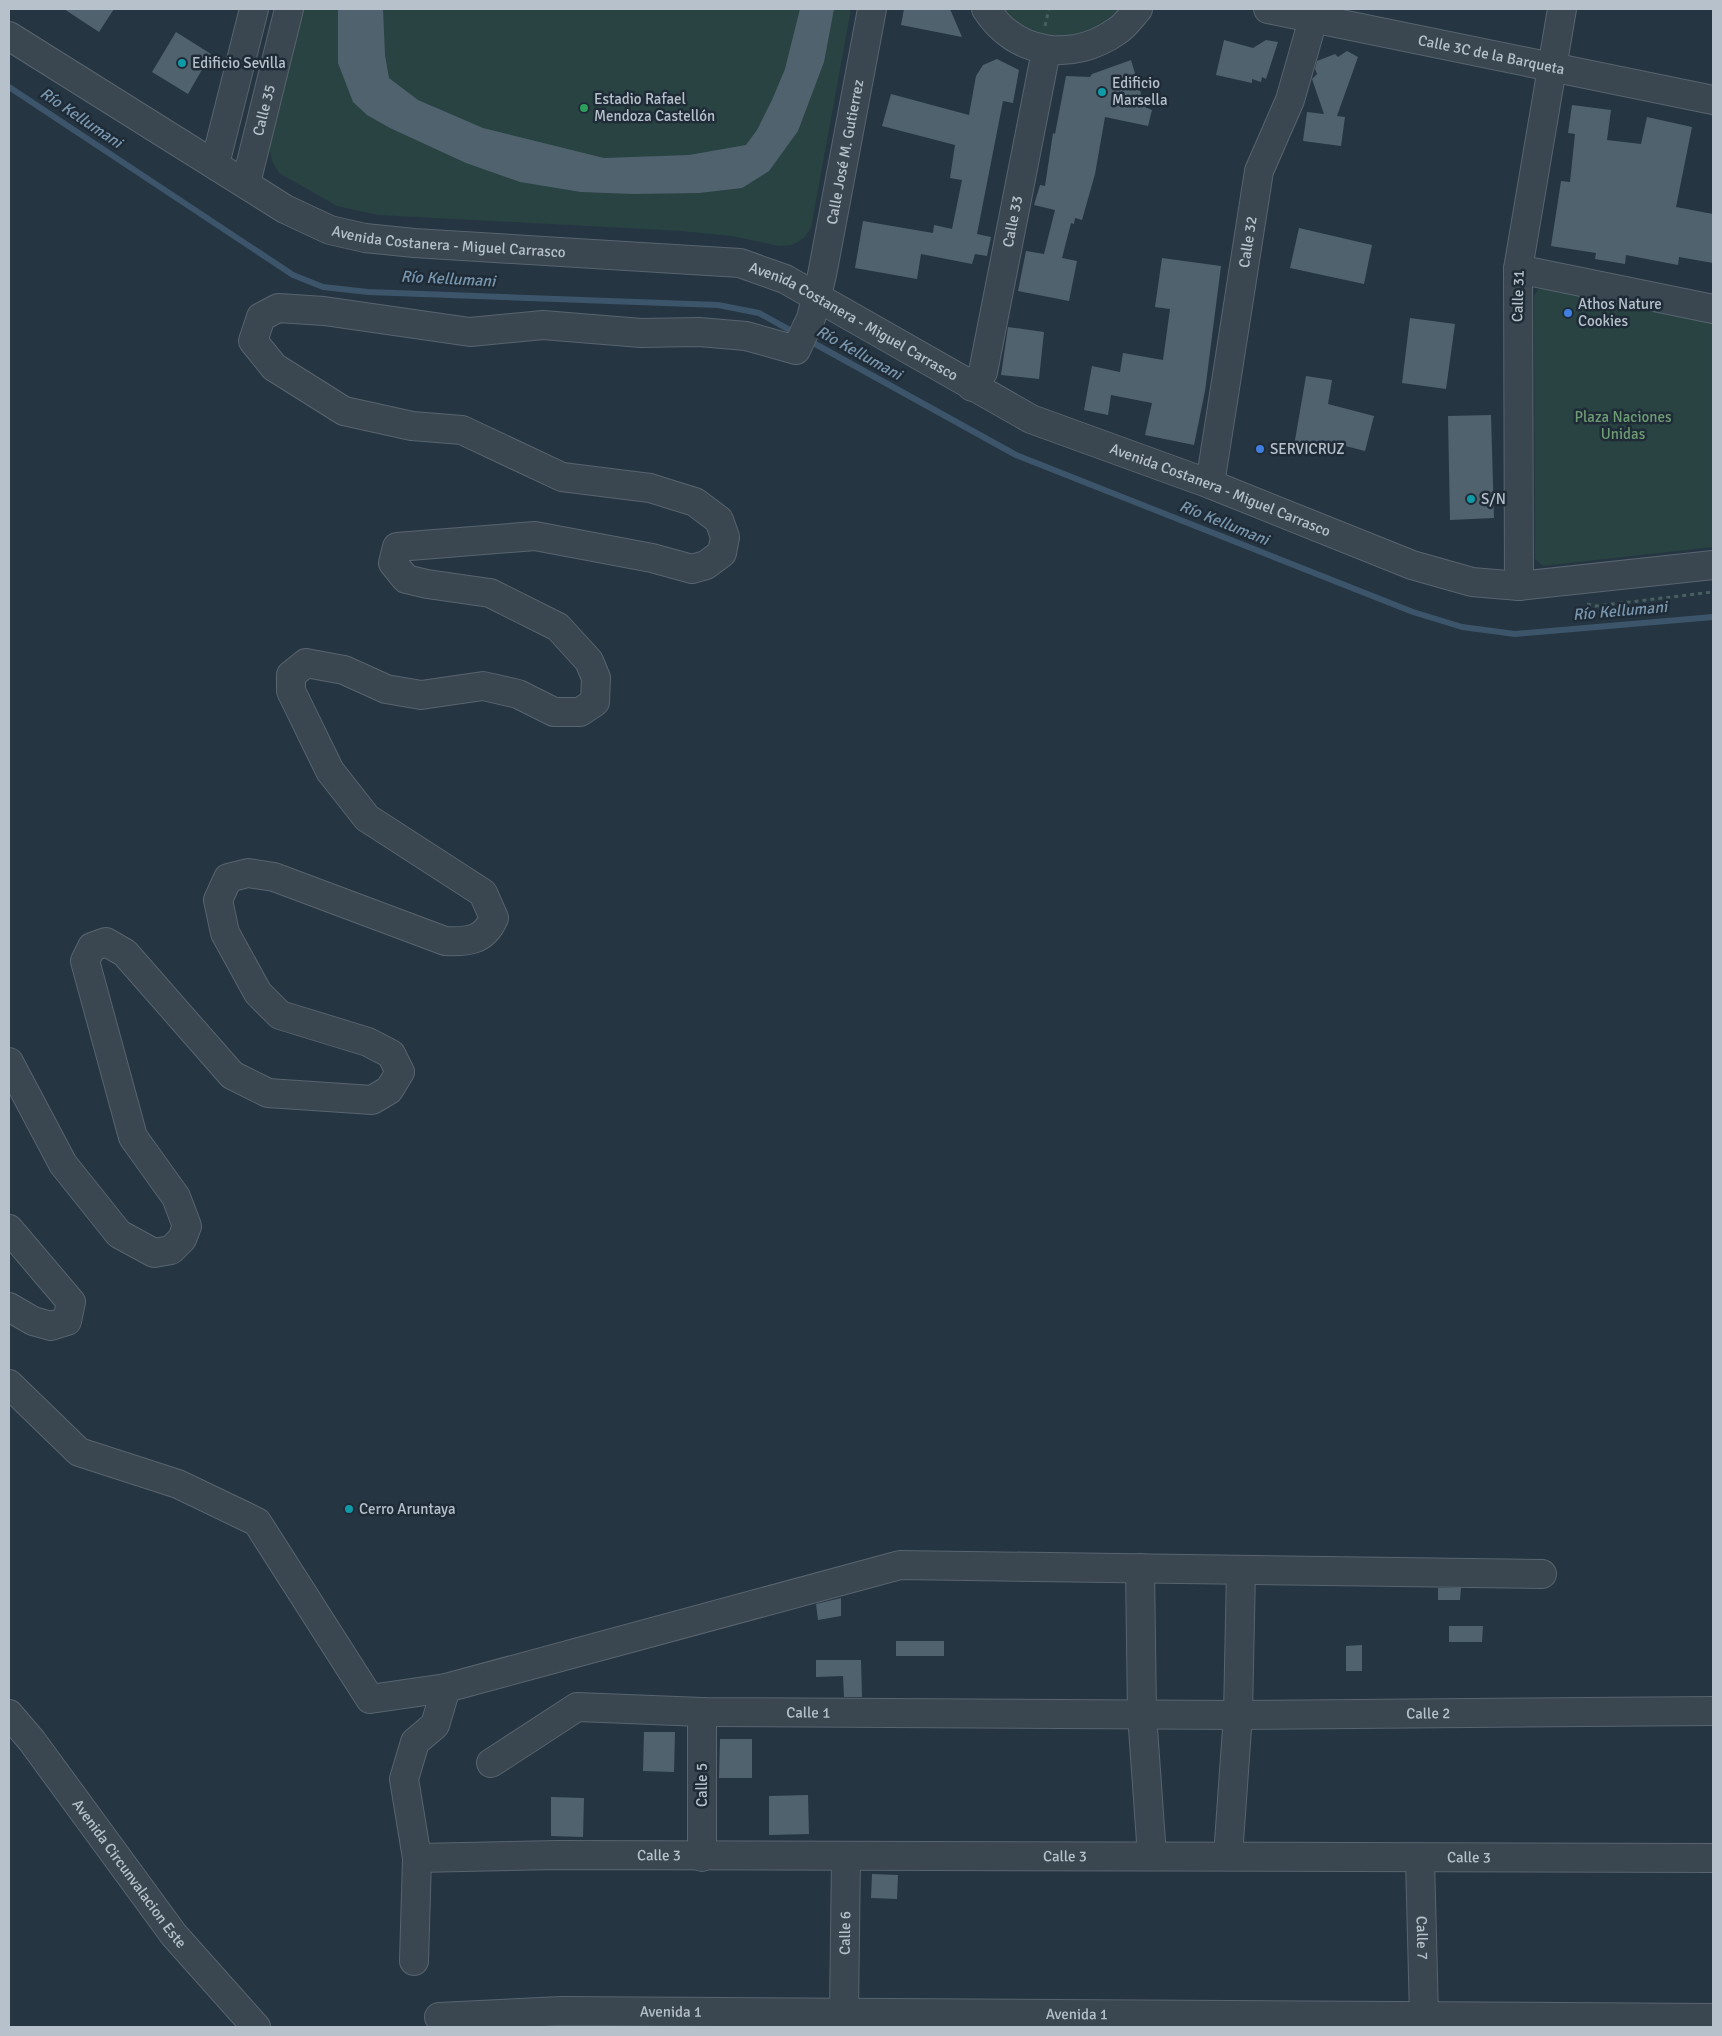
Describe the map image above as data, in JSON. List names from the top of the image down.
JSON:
{
  "streets": {
    "street": [
      "Calle 3C de la Barqueta",
      "Calle 35",
      "Calle José M. Gutierrez",
      "Calle 33",
      "Avenida Costanera - Miguel Carrasco",
      "Calle 32",
      "Calle 31",
      "Calle 1",
      "Calle 2",
      "Calle 5",
      "Calle 3",
      "Avenida Circunvalacion Este",
      "Calle 6",
      "Calle 7",
      "Avenida 1"
    ]
  },
  "crossings": [
    ["Calle 3C de la Barqueta", "Calle 32"],
    ["Calle 3C de la Barqueta", "Calle 31"],
    ["Calle 35", "Avenida Costanera - Miguel Carrasco"],
    ["Calle José M. Gutierrez", "Avenida Costanera - Miguel Carrasco"],
    ["Calle 33", "Avenida Costanera - Miguel Carrasco"],
    ["Avenida Costanera - Miguel Carrasco", "Calle 32"],
    ["Avenida Costanera - Miguel Carrasco", "Calle 31"],
    ["Calle 1", "Calle 2"],
    ["Calle 1", "Calle 5"],
    ["Calle 5", "Calle 3"],
    ["Calle 3", "Calle 6"],
    ["Calle 3", "Calle 7"],
    ["Calle 6", "Avenida 1"],
    ["Calle 7", "Avenida 1"]
  ],
  "water": ["Río Kellumani"],
  "parks": ["Plaza Naciones Unidas"],
  "places": [
    "Edificio Sevilla",
    "Edificio Marsella",
    "Estadio Rafael Mendoza Castellón",
    "Athos Nature Cookies",
    "SERVICRUZ",
    "S/N",
    "Cerro Aruntaya"
  ]
}
